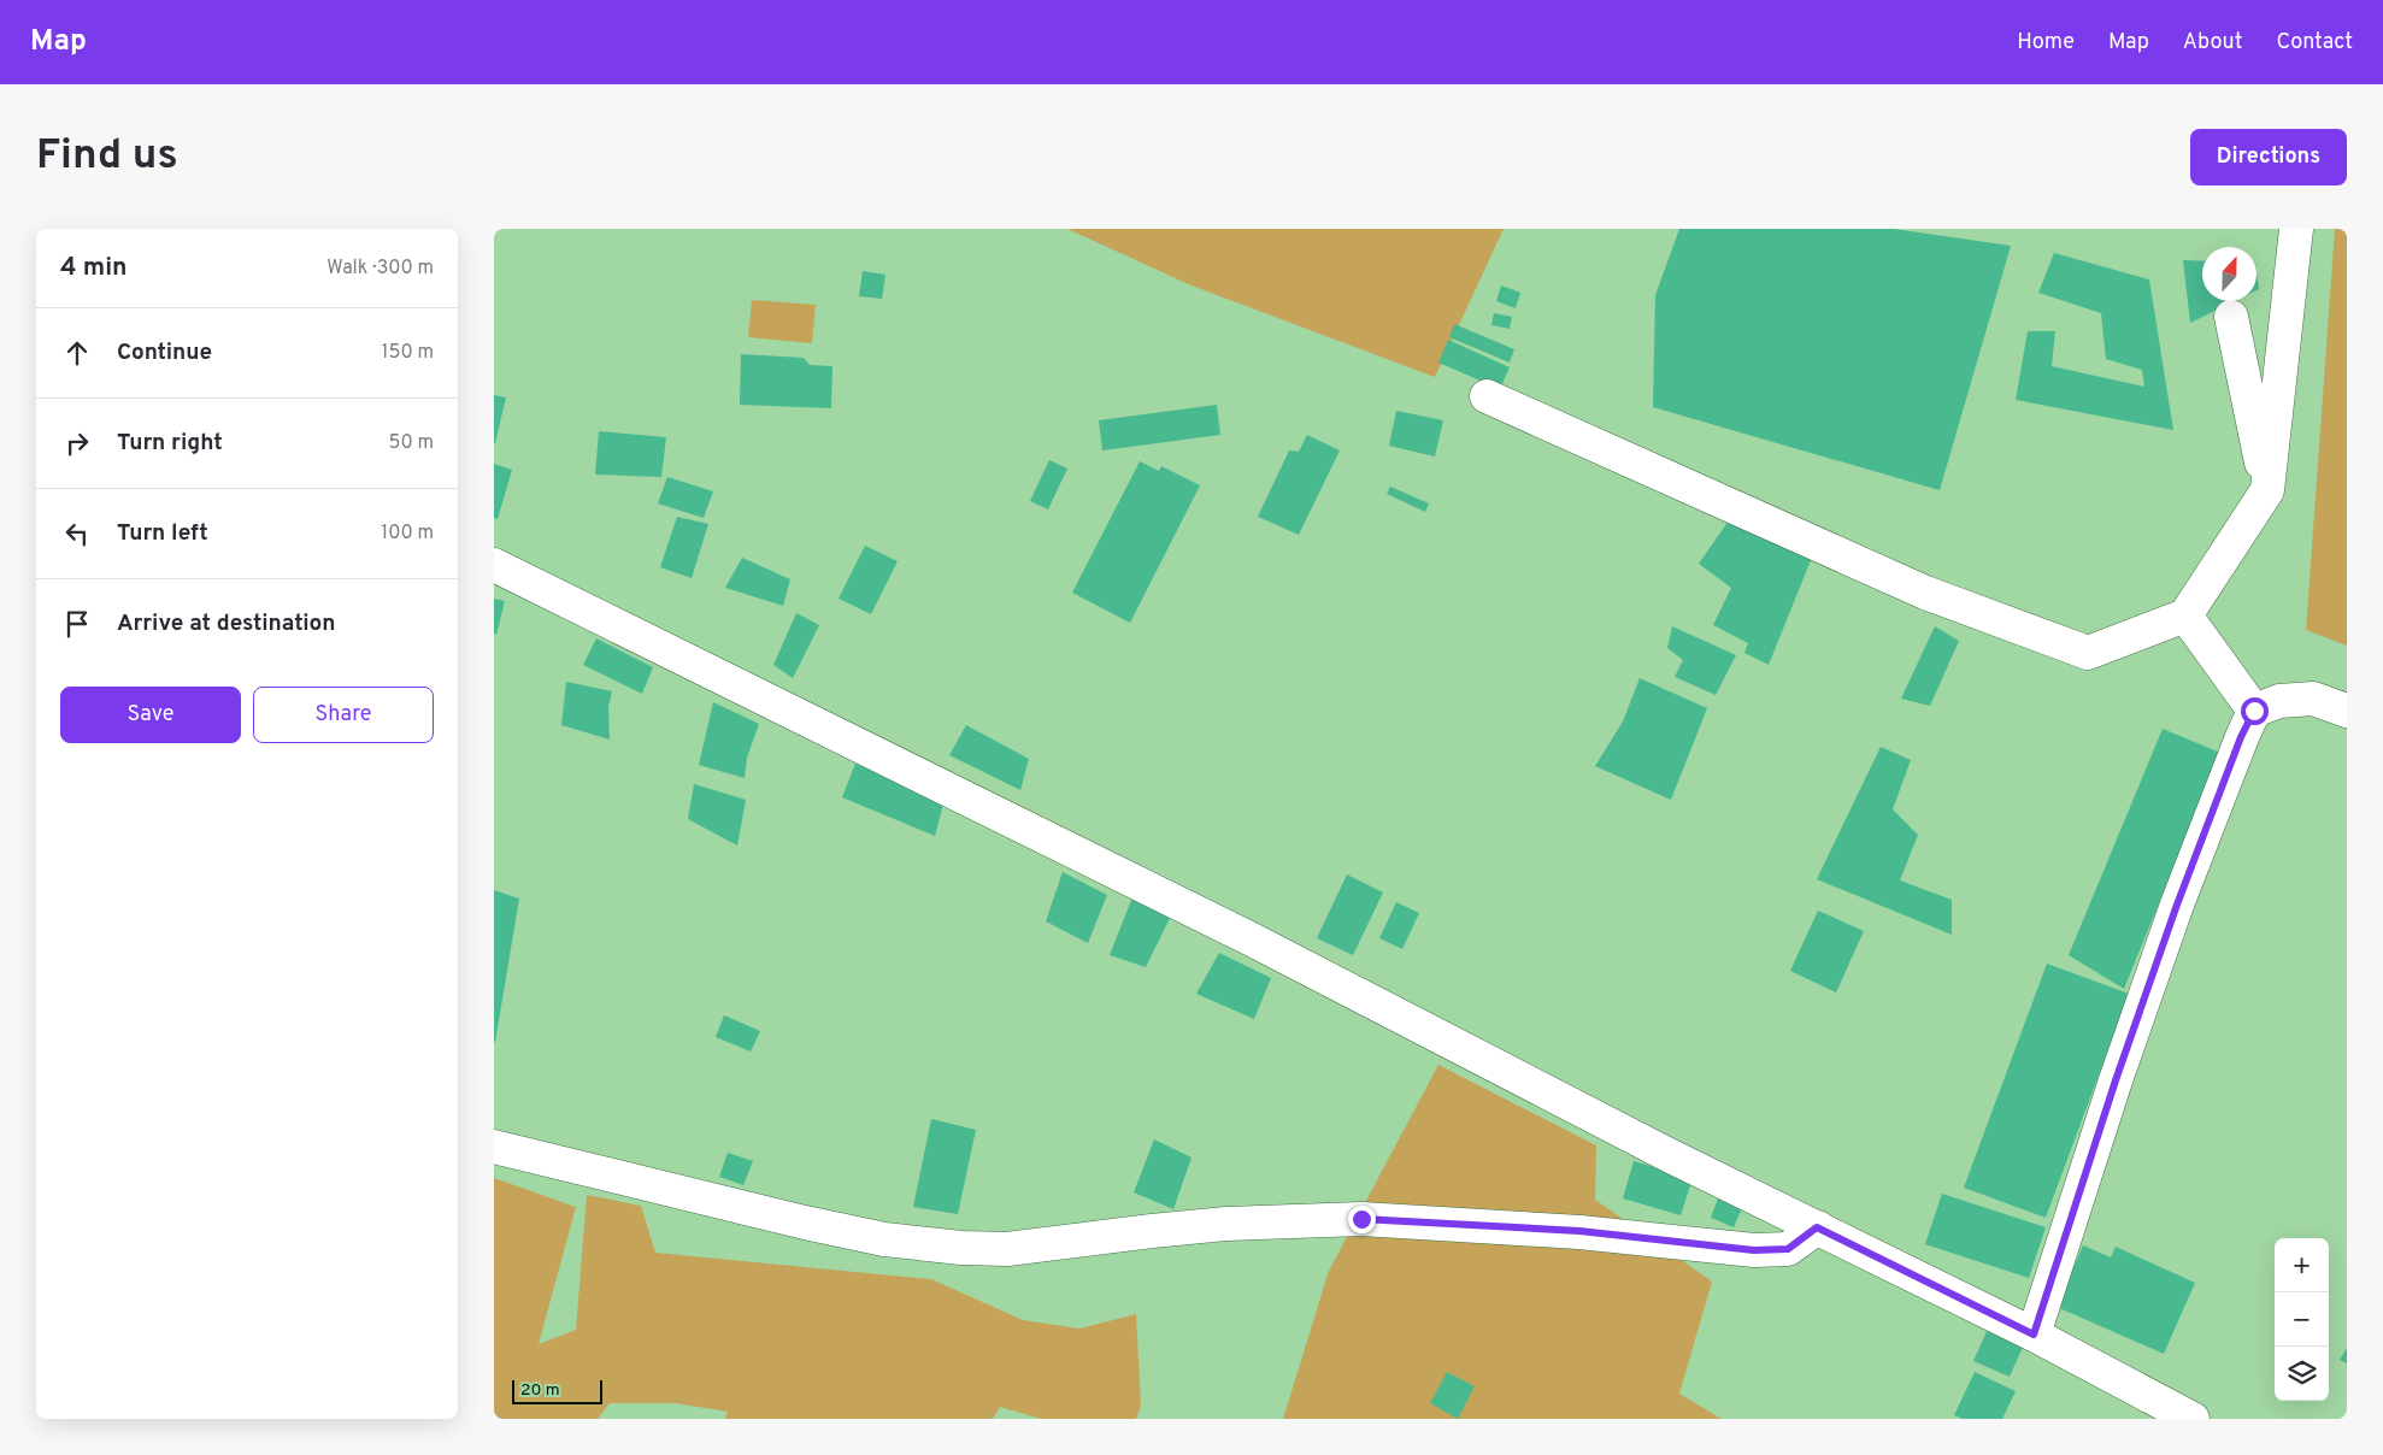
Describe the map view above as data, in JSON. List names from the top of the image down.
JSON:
{
  "scale_bar": "20 m",
  "north": "top",
  "page": {
    "header": "Map",
    "nav": [
      "Home",
      "Map",
      "About",
      "Contact"
    ],
    "buttons": [
      "Directions",
      ["Save", "Share"]
    ],
    "title": "Find us",
    "heading": ["4 min", "Walk · 300 m"],
    "list": [
      ["Continue", "150 m"],
      ["Turn right", "50 m"],
      ["Turn left", "100 m"],
      "Arrive at destination"
    ],
    "map_buttons": ["+", "−"],
    "scale": "20 m"
  }
}
